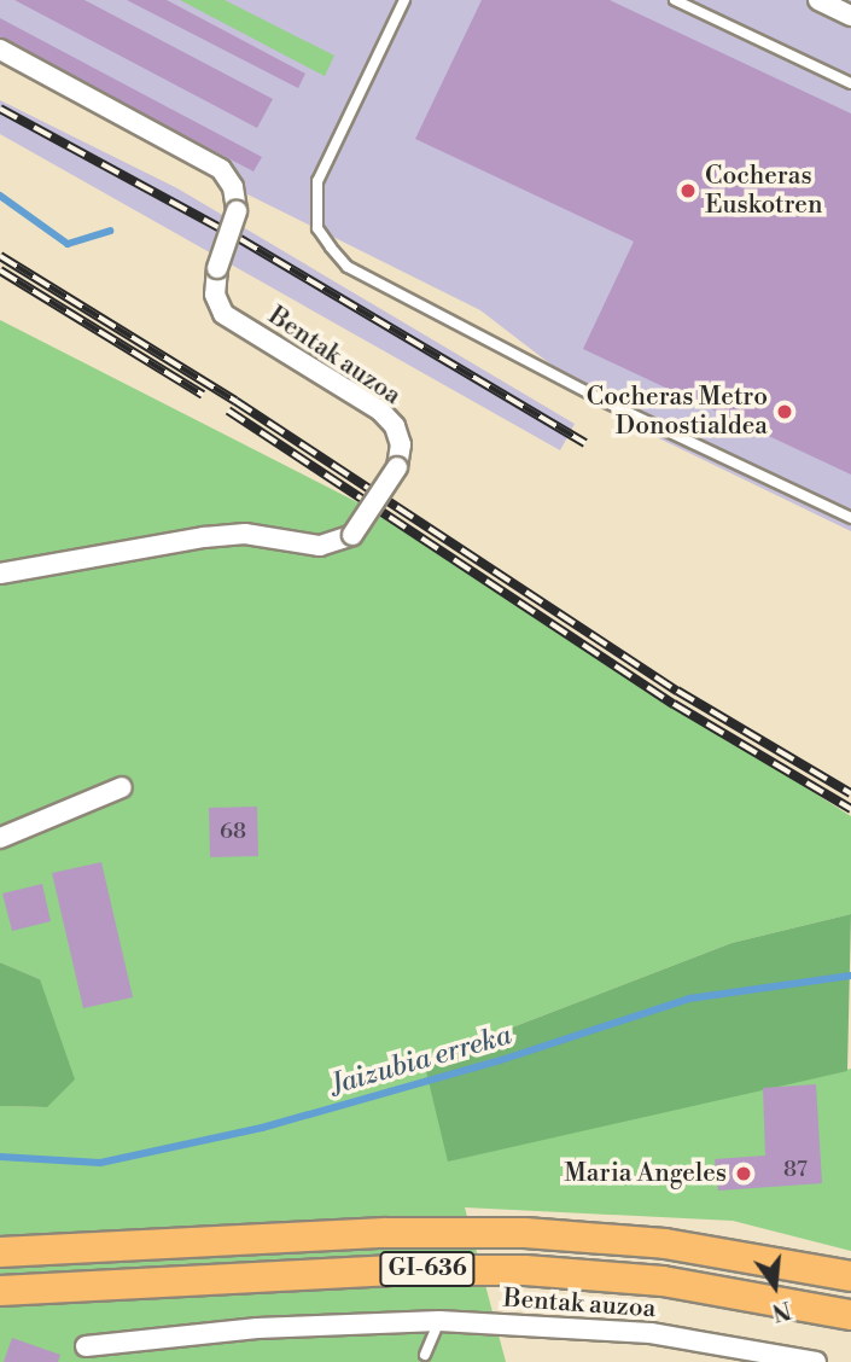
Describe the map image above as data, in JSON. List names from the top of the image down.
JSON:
{
  "streets": {
    "main road": ["GI-636"],
    "street": ["Bentak auzoa"]
  },
  "water": ["Jaizubia erreka"],
  "places": ["Cocheras Euskotren", "Cocheras Metro Donostialdea", "Maria Angeles"],
  "house_numbers": ["68", "87"],
  "north": "bottom"
}
